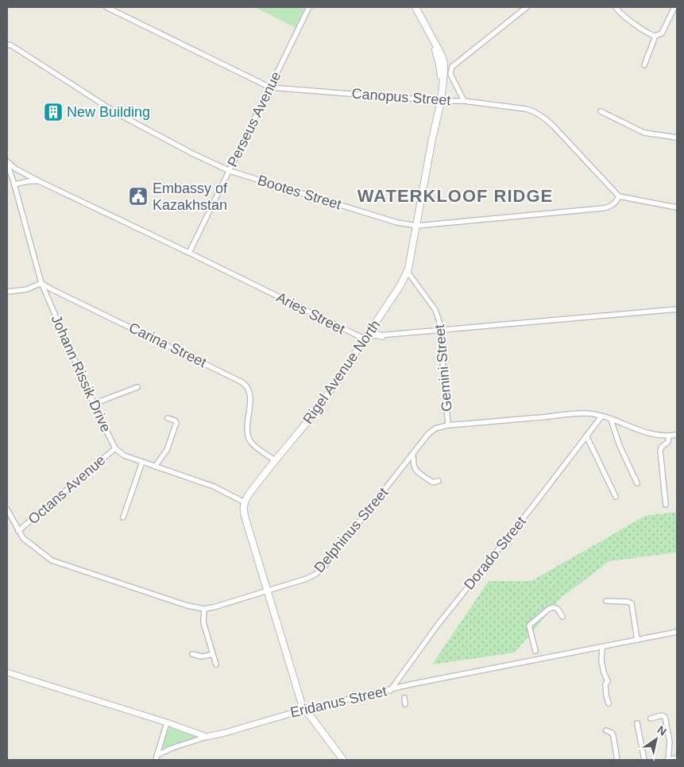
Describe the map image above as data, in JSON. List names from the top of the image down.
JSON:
{
  "streets": {
    "main road": ["Rigel Avenue North"],
    "street": [
      "Canopus Street",
      "Perseus Avenue",
      "Bootes Street",
      "Aries Street",
      "Carina Street",
      "Gemini Street",
      "Johann Rissik Drive",
      "Octans Avenue",
      "Delphinus Street",
      "Dorado Street",
      "Eridanus Street"
    ]
  },
  "crossings": [
    ["Canopus Street", "Perseus Avenue"],
    ["Canopus Street", "Bootes Street"],
    ["Canopus Street", "Rigel Avenue North"],
    ["Perseus Avenue", "Bootes Street"],
    ["Perseus Avenue", "Aries Street"],
    ["Bootes Street", "Rigel Avenue North"],
    ["Aries Street", "Gemini Street"],
    ["Aries Street", "Rigel Avenue North"],
    ["Aries Street", "Johann Rissik Drive"],
    ["Carina Street", "Rigel Avenue North"],
    ["Carina Street", "Johann Rissik Drive"],
    ["Gemini Street", "Rigel Avenue North"],
    ["Gemini Street", "Delphinus Street"],
    ["Rigel Avenue North", "Johann Rissik Drive"],
    ["Johann Rissik Drive", "Octans Avenue"],
    ["Octans Avenue", "Delphinus Street"],
    ["Delphinus Street", "Dorado Street"],
    ["Dorado Street", "Eridanus Street"]
  ],
  "districts": ["WATERKLOOF RIDGE"],
  "places": {
    "building": ["New Building"],
    "public building": ["Embassy of Kazakhstan"]
  },
  "north": "top right"
}
